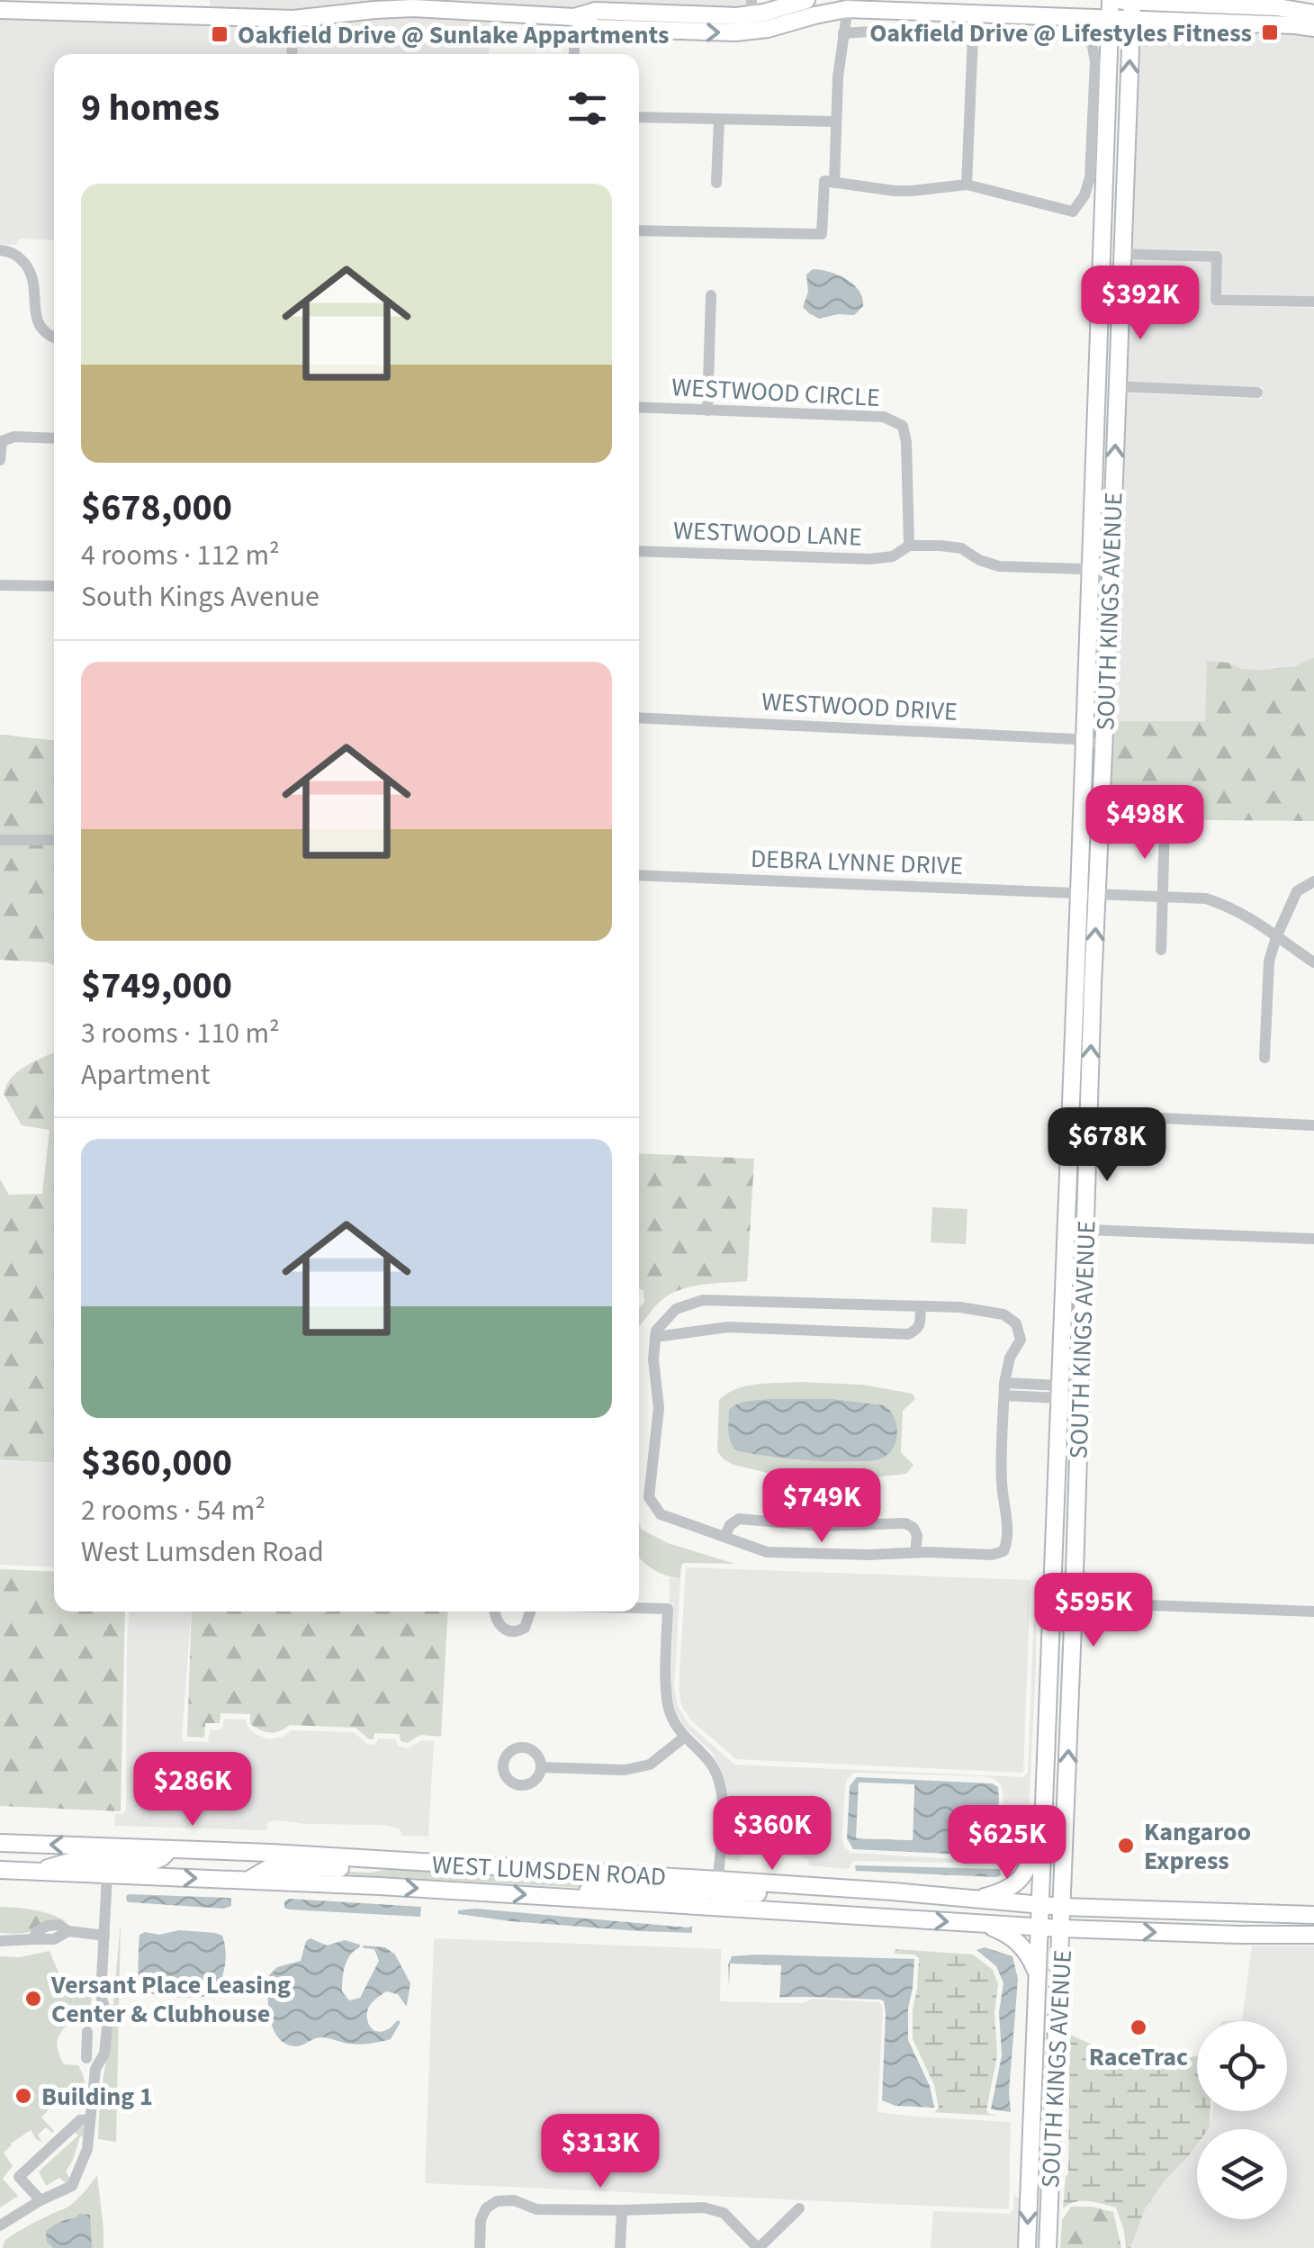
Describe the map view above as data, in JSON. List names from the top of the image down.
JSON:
{
  "streets": {
    "main road": ["SOUTH KINGS AVENUE", "WEST LUMSDEN ROAD"],
    "street": [
      "WESTWOOD CIRCLE",
      "WESTWOOD LANE",
      "WESTWOOD DRIVE",
      "DEBRA LYNNE DRIVE"
    ]
  },
  "crossings": [
    ["WESTWOOD CIRCLE", "WESTWOOD LANE"],
    ["WESTWOOD LANE", "SOUTH KINGS AVENUE"],
    ["SOUTH KINGS AVENUE", "WESTWOOD DRIVE"],
    ["SOUTH KINGS AVENUE", "DEBRA LYNNE DRIVE"],
    ["SOUTH KINGS AVENUE", "WEST LUMSDEN ROAD"]
  ],
  "places": {
    "transit": ["Oakfield Drive @ Lifestyles Fitness", "Oakfield Drive @ Sunlake Appartments"],
    "other": [
      "Kangaroo Express",
      "Versant Place Leasing Center & Clubhouse",
      "RaceTrac",
      "Building 1"
    ]
  },
  "page": {
    "heading": "9 homes",
    "list": [
      {
        "name": "$678,000",
        "note": "4 rooms · 112 m² · South Kings Avenue"
      },
      {
        "name": "$749,000",
        "note": "3 rooms · 110 m² · Apartment"
      },
      {
        "name": "$360,000",
        "note": "2 rooms · 54 m² · West Lumsden Road"
      }
    ],
    "price": [
      "$392K",
      "$498K",
      "$678K",
      "$749K",
      "$595K",
      "$286K",
      "$360K",
      "$625K",
      "$313K"
    ]
  }
}
